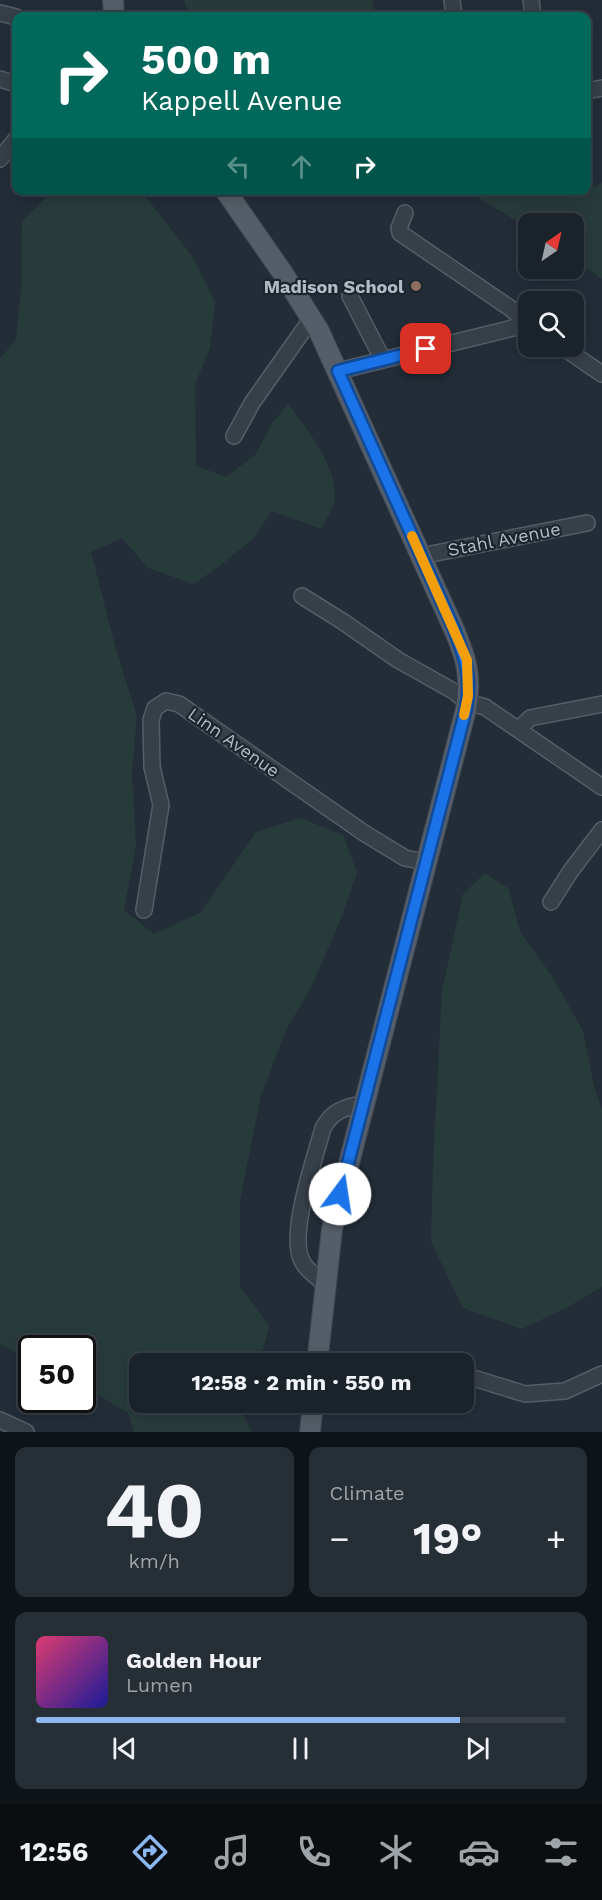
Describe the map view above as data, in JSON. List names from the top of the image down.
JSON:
{
  "streets": {
    "street": ["Stahl Avenue", "Linn Avenue"]
  },
  "places": ["Madison School"],
  "north": "top right",
  "page": {
    "turn": ["500 m", "Kappell Avenue"],
    "limit": "50",
    "trip": "12:58 · 2 min · 550 m",
    "tile": [
      ["40", "km/h"],
      "Climate"
    ],
    "heat": ["−", "19°", "+"],
    "song": ["Golden Hour", "Lumen"],
    "tabs": "12:56"
  }
}
